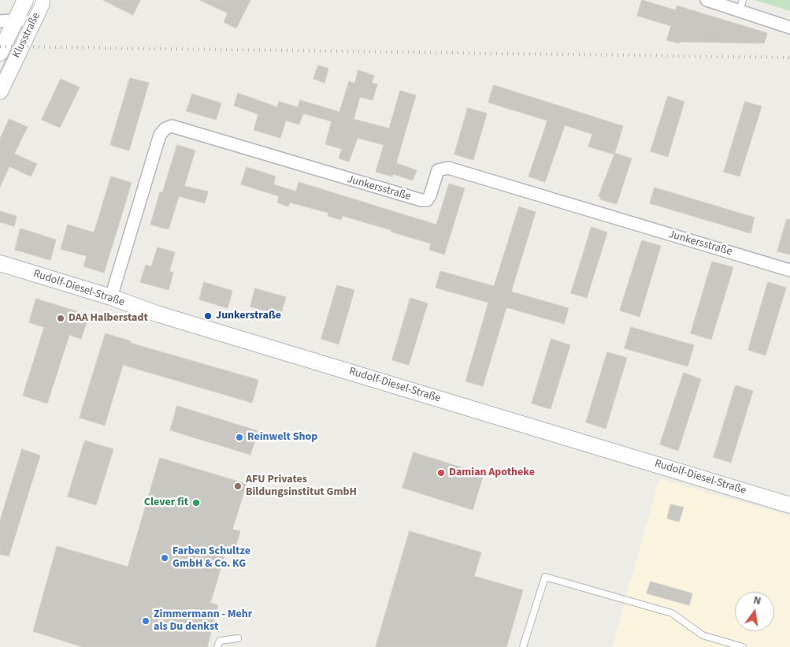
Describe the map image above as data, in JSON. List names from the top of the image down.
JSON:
{
  "streets": {
    "street": ["Klusstraße", "Junkersstraße", "Rudolf-Diesel-Straße"]
  },
  "crossings": [
    ["Junkersstraße", "Rudolf-Diesel-Straße"]
  ],
  "places": [
    "Junkerstraße",
    "DAA Halberstadt",
    "Reinwelt Shop",
    "Damian Apotheke",
    "AFU Privates Bildungsinstitut GmbH",
    "Clever fit",
    "Farben Schultze GmbH & Co. KG",
    "Zimmermann - Mehr als Du denkst"
  ],
  "north": "top"
}
